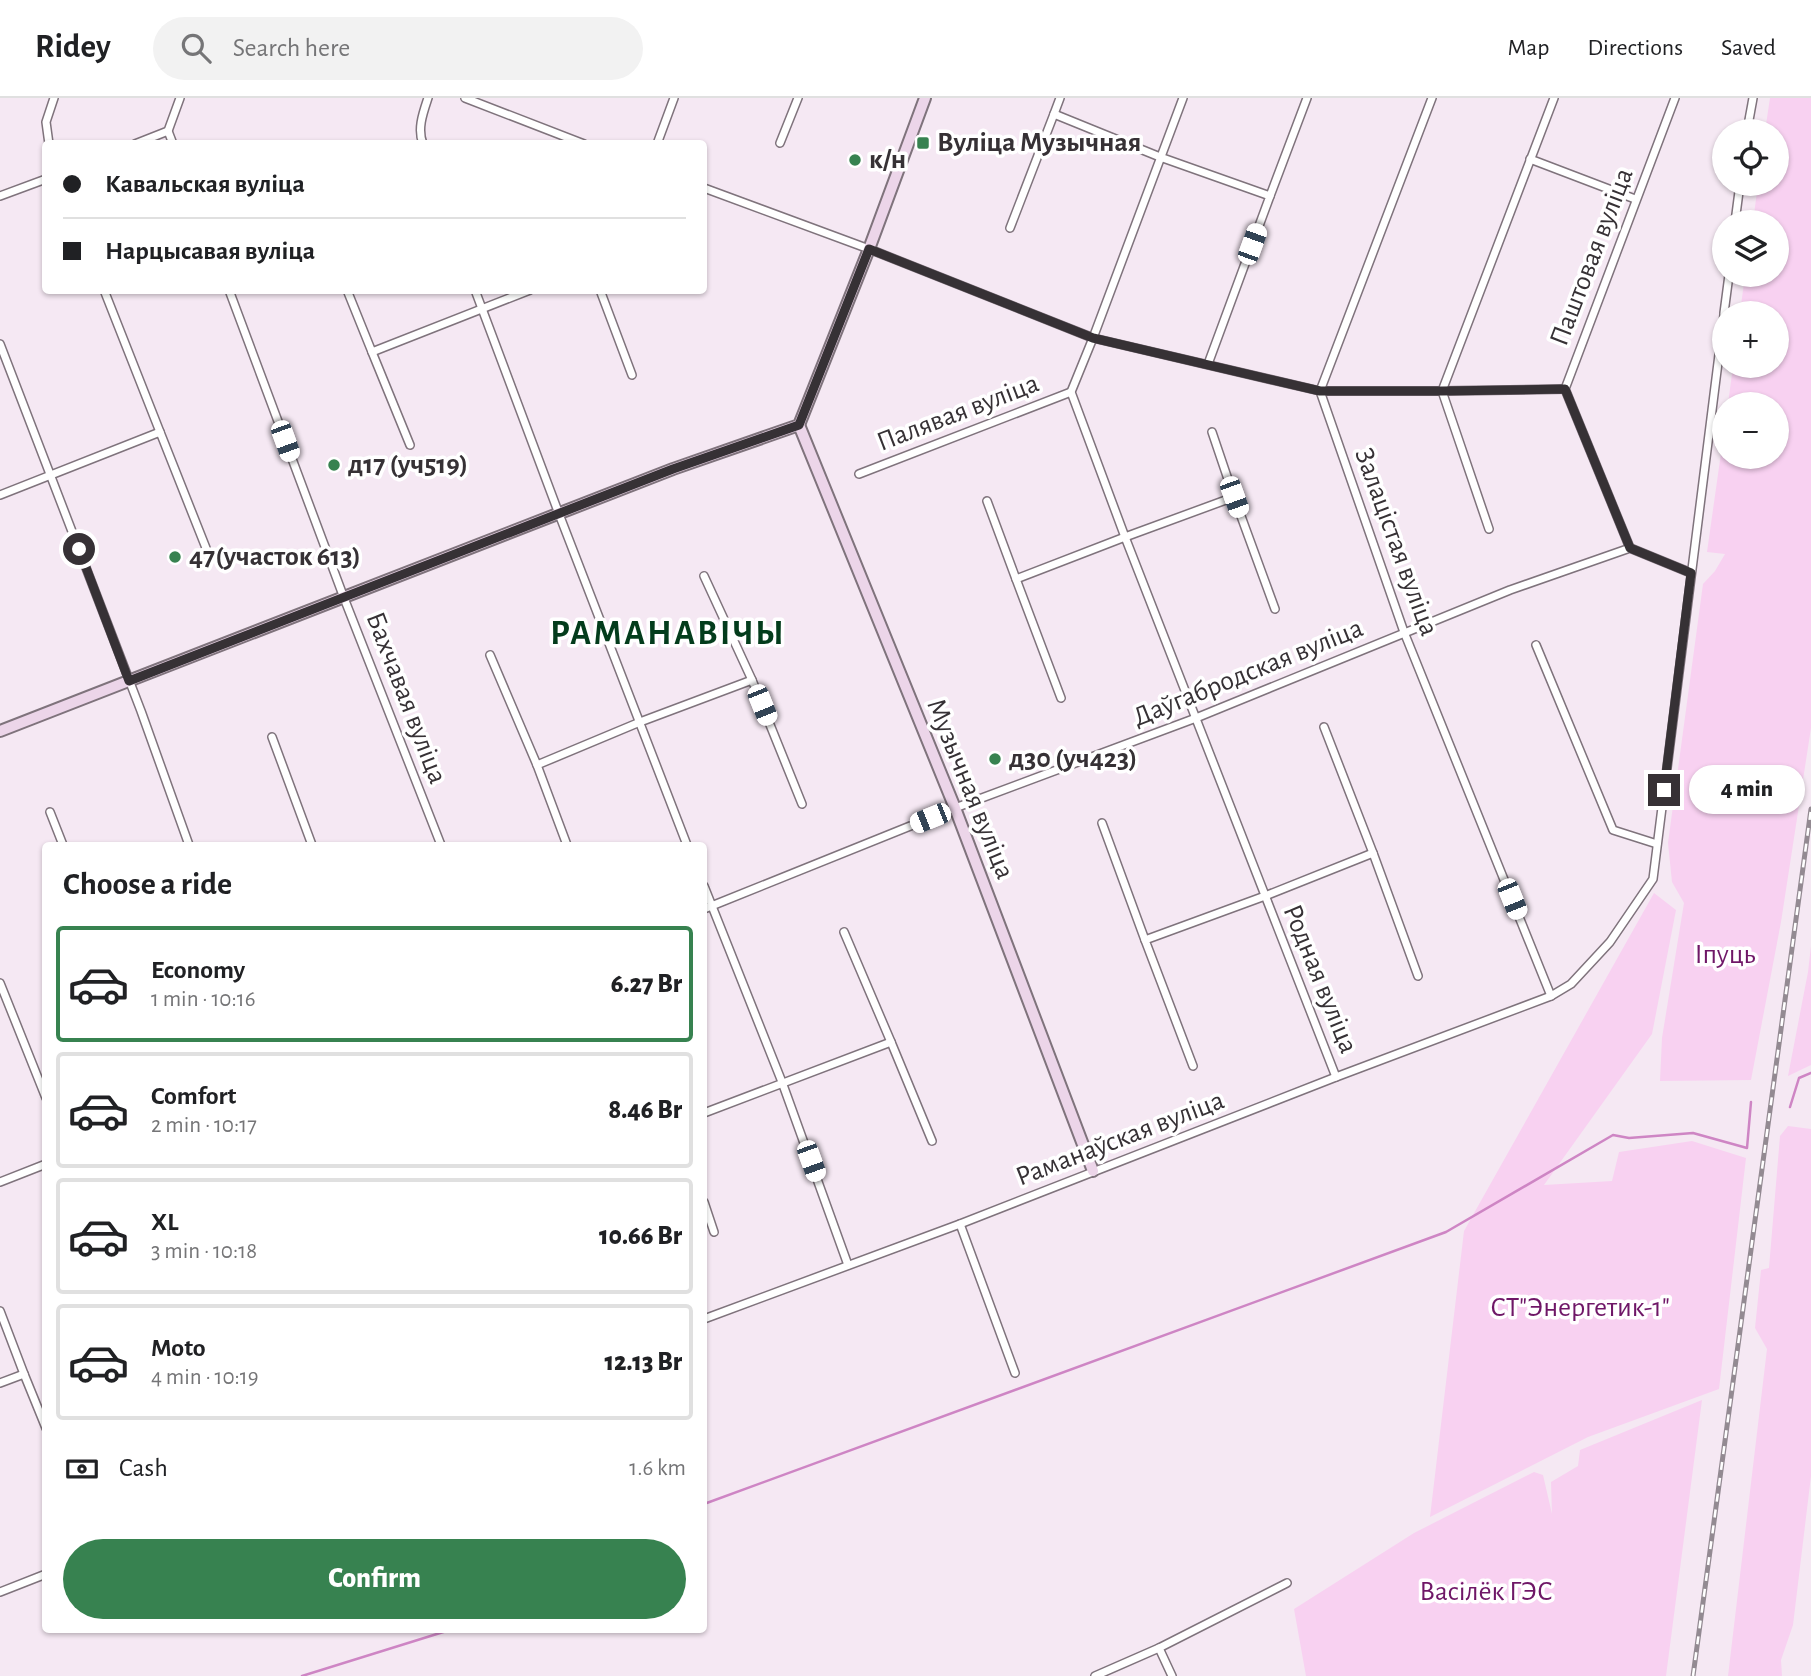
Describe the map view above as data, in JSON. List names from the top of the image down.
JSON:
{
  "streets": {
    "street": [
      "Паштовая вуліца",
      "Палявая вуліца",
      "Залацістая вуліца",
      "Даўгабродская вуліца",
      "Бахчавая вуліца",
      "Музычная вуліца",
      "Родная вуліца",
      "Раманаўская вуліца"
    ]
  },
  "crossings": [
    ["Паштовая вуліца", "Даўгабродская вуліца"],
    ["Палявая вуліца", "Родная вуліца"],
    ["Залацістая вуліца", "Даўгабродская вуліца"],
    ["Залацістая вуліца", "Раманаўская вуліца"],
    ["Даўгабродская вуліца", "Музычная вуліца"],
    ["Даўгабродская вуліца", "Родная вуліца"],
    ["Музычная вуліца", "Раманаўская вуліца"],
    ["Родная вуліца", "Раманаўская вуліца"]
  ],
  "districts": ["РАМАНАВІЧЫ"],
  "parks": ["Іпуць", "СТ\"Энергетик-1\"", "Васілёк ГЭС"],
  "places": {
    "transit": ["Вуліца Музычная"],
    "other": [
      "к/н",
      "д17 (уч519)",
      "47(участок 613)",
      "д30 (уч423)"
    ]
  },
  "page": {
    "header": "Ridey",
    "search": "Search here",
    "nav": ["Map", "Directions", "Saved"],
    "map_buttons": ["+", "−"],
    "banner": ["Кавальская вуліца", "Нарцысавая вуліца"],
    "bubble": "4 min",
    "heading": "Choose a ride",
    "list": [
      {
        "name": "Economy",
        "note": "1 min · 10:16",
        "value": "6.27 Br"
      },
      {
        "name": "Comfort",
        "note": "2 min · 10:17",
        "value": "8.46 Br"
      },
      {
        "name": "XL",
        "note": "3 min · 10:18",
        "value": "10.66 Br"
      },
      {
        "name": "Moto",
        "note": "4 min · 10:19",
        "value": "12.13 Br"
      }
    ],
    "pay": ["Cash", "1.6 km"],
    "buttons": "Confirm"
  }
}
